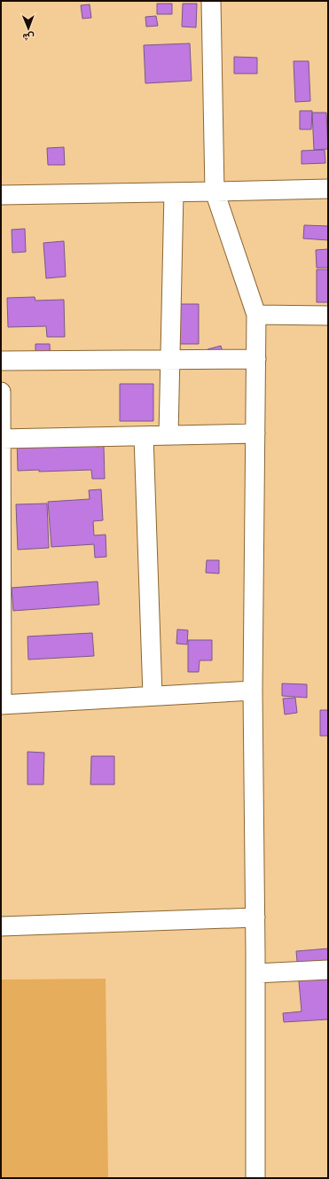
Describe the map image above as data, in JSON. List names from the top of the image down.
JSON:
{
  "north": "bottom"
}
